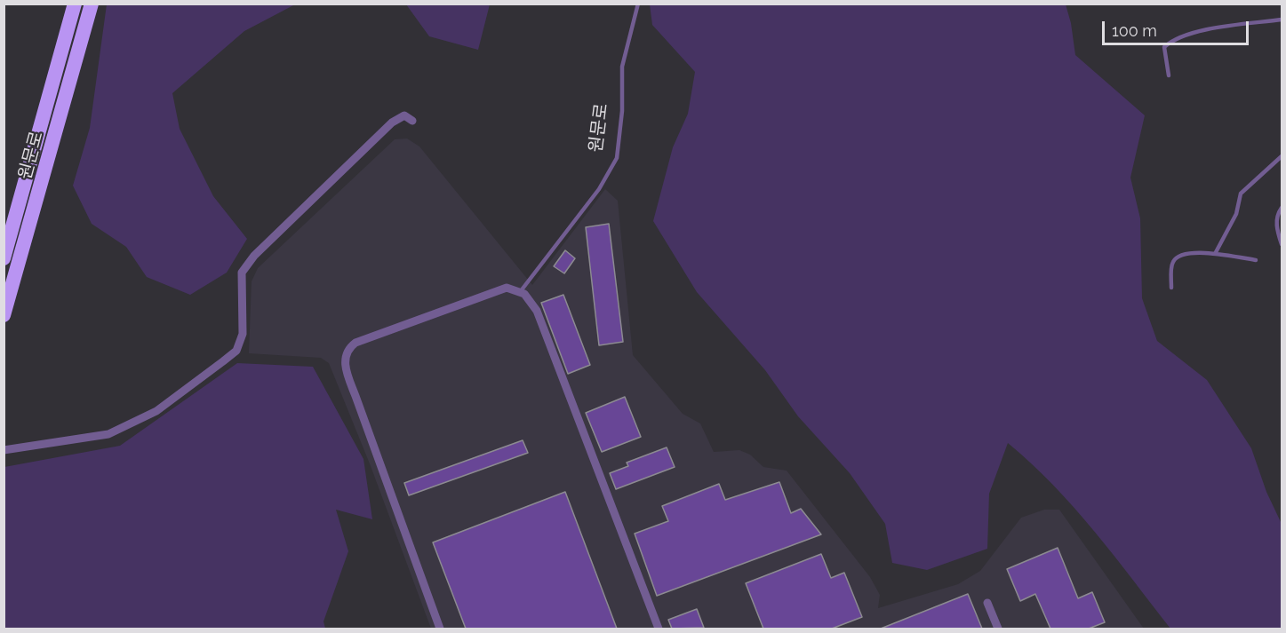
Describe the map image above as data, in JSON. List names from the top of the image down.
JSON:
{
  "streets": {
    "highway": ["원문로"]
  },
  "scale_bar": "100 m"
}
